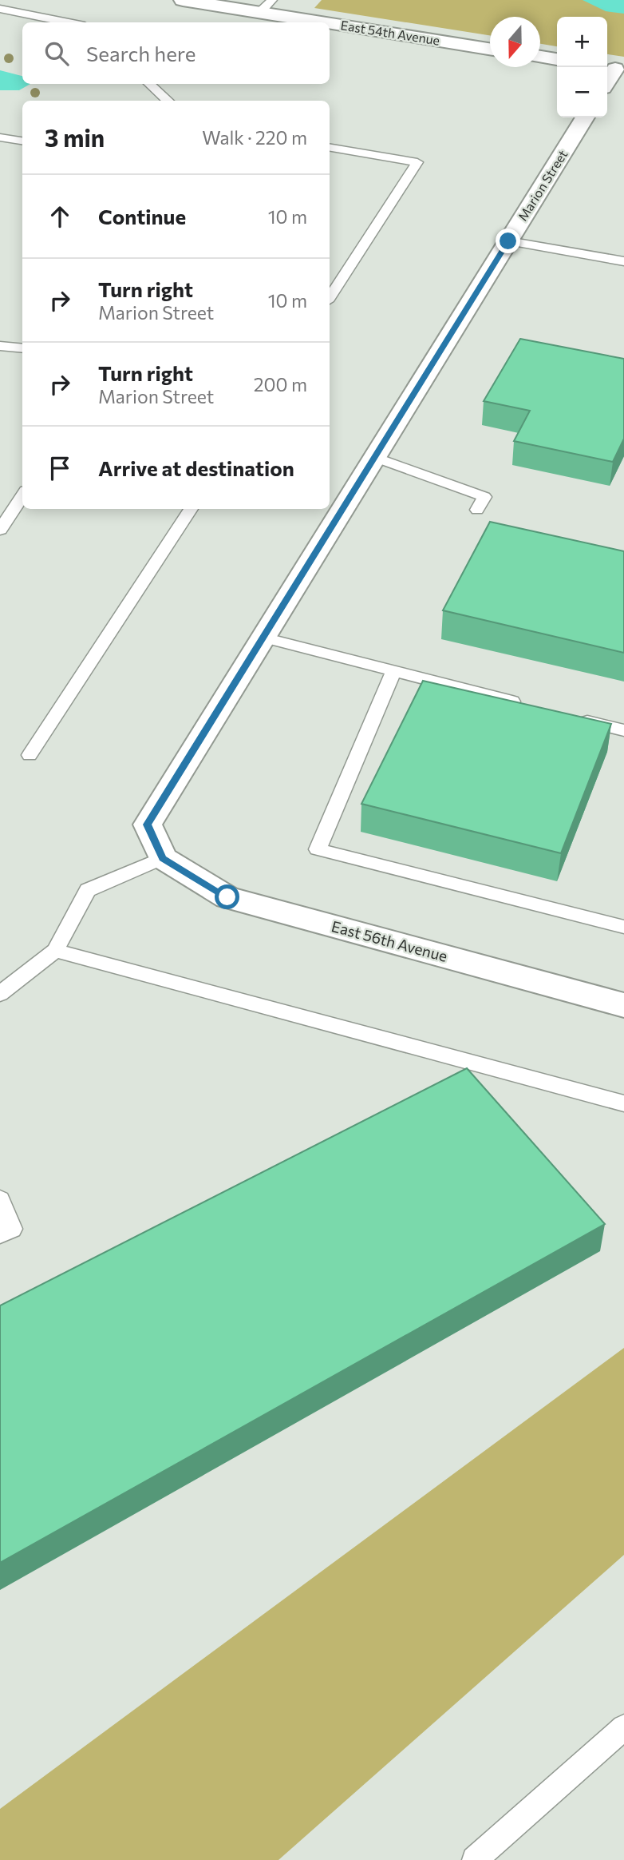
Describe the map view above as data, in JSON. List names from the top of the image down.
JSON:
{
  "streets": {
    "street": ["East 54th Avenue", "Marion Street", "East 56th Avenue"]
  },
  "crossings": [
    ["Marion Street", "East 56th Avenue"]
  ],
  "north": "bottom",
  "page": {
    "map_buttons": ["+", "−"],
    "search": "Search here",
    "heading": ["3 min", "Walk · 220 m"],
    "list": [
      ["Continue", "10 m"],
      ["Turn right", "Marion Street", "10 m"],
      ["Turn right", "Marion Street", "200 m"],
      "Arrive at destination"
    ]
  }
}
